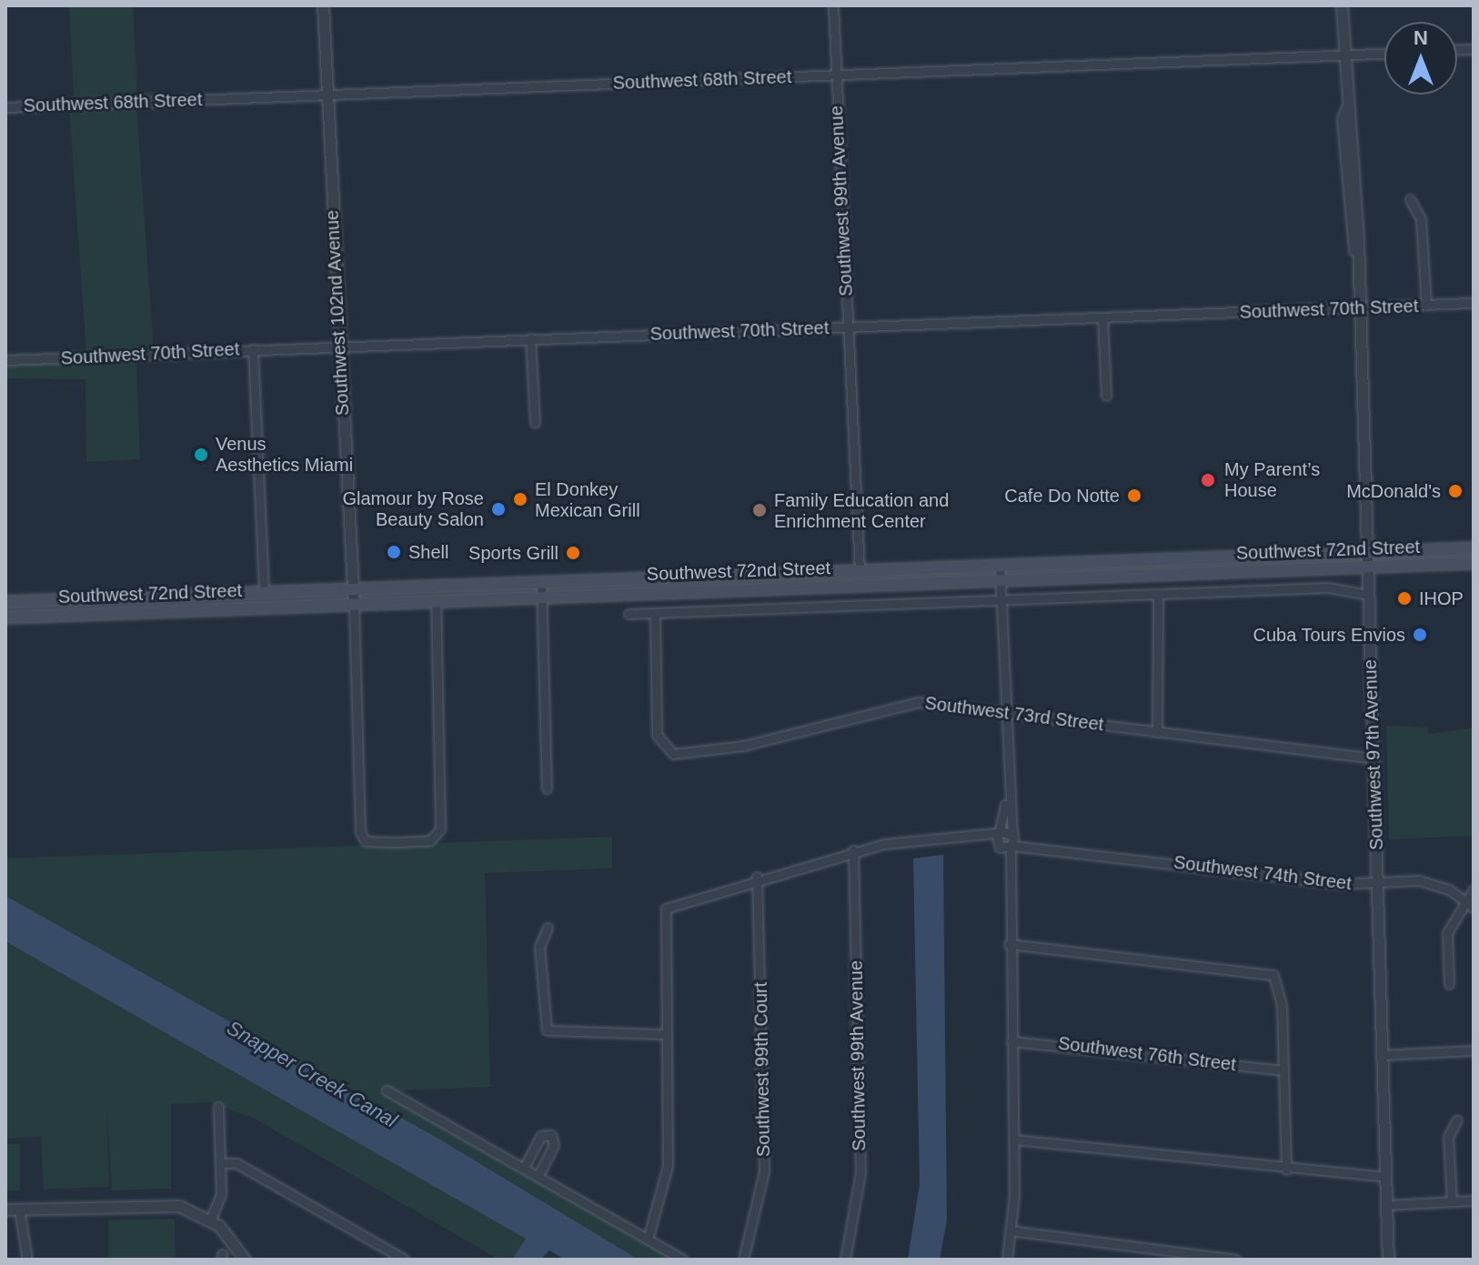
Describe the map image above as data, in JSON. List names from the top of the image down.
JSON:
{
  "streets": {
    "main road": ["Southwest 72nd Street"],
    "street": [
      "Southwest 68th Street",
      "Southwest 99th Avenue",
      "Southwest 70th Street",
      "Southwest 102nd Avenue",
      "Southwest 73rd Street",
      "Southwest 97th Avenue",
      "Southwest 74th Street",
      "Southwest 76th Street",
      "Southwest 99th Court"
    ]
  },
  "crossings": [
    ["Southwest 68th Street", "Southwest 99th Avenue"],
    ["Southwest 68th Street", "Southwest 102nd Avenue"],
    ["Southwest 68th Street", "Southwest 97th Avenue"],
    ["Southwest 99th Avenue", "Southwest 70th Street"],
    ["Southwest 99th Avenue", "Southwest 72nd Street"],
    ["Southwest 70th Street", "Southwest 102nd Avenue"],
    ["Southwest 70th Street", "Southwest 97th Avenue"],
    ["Southwest 102nd Avenue", "Southwest 72nd Street"],
    ["Southwest 72nd Street", "Southwest 73rd Street"],
    ["Southwest 72nd Street", "Southwest 97th Avenue"],
    ["Southwest 73rd Street", "Southwest 97th Avenue"],
    ["Southwest 97th Avenue", "Southwest 74th Street"]
  ],
  "water": ["Snapper Creek Canal"],
  "places": [
    "Venus Aesthetics Miami",
    "My Parent’s House",
    "McDonald's",
    "Cafe Do Notte",
    "El Donkey Mexican Grill",
    "Glamour by Rose Beauty Salon",
    "Family Education and Enrichment Center",
    "Shell",
    "Sports Grill",
    "IHOP",
    "Cuba Tours Envios"
  ],
  "north": "top"
}
